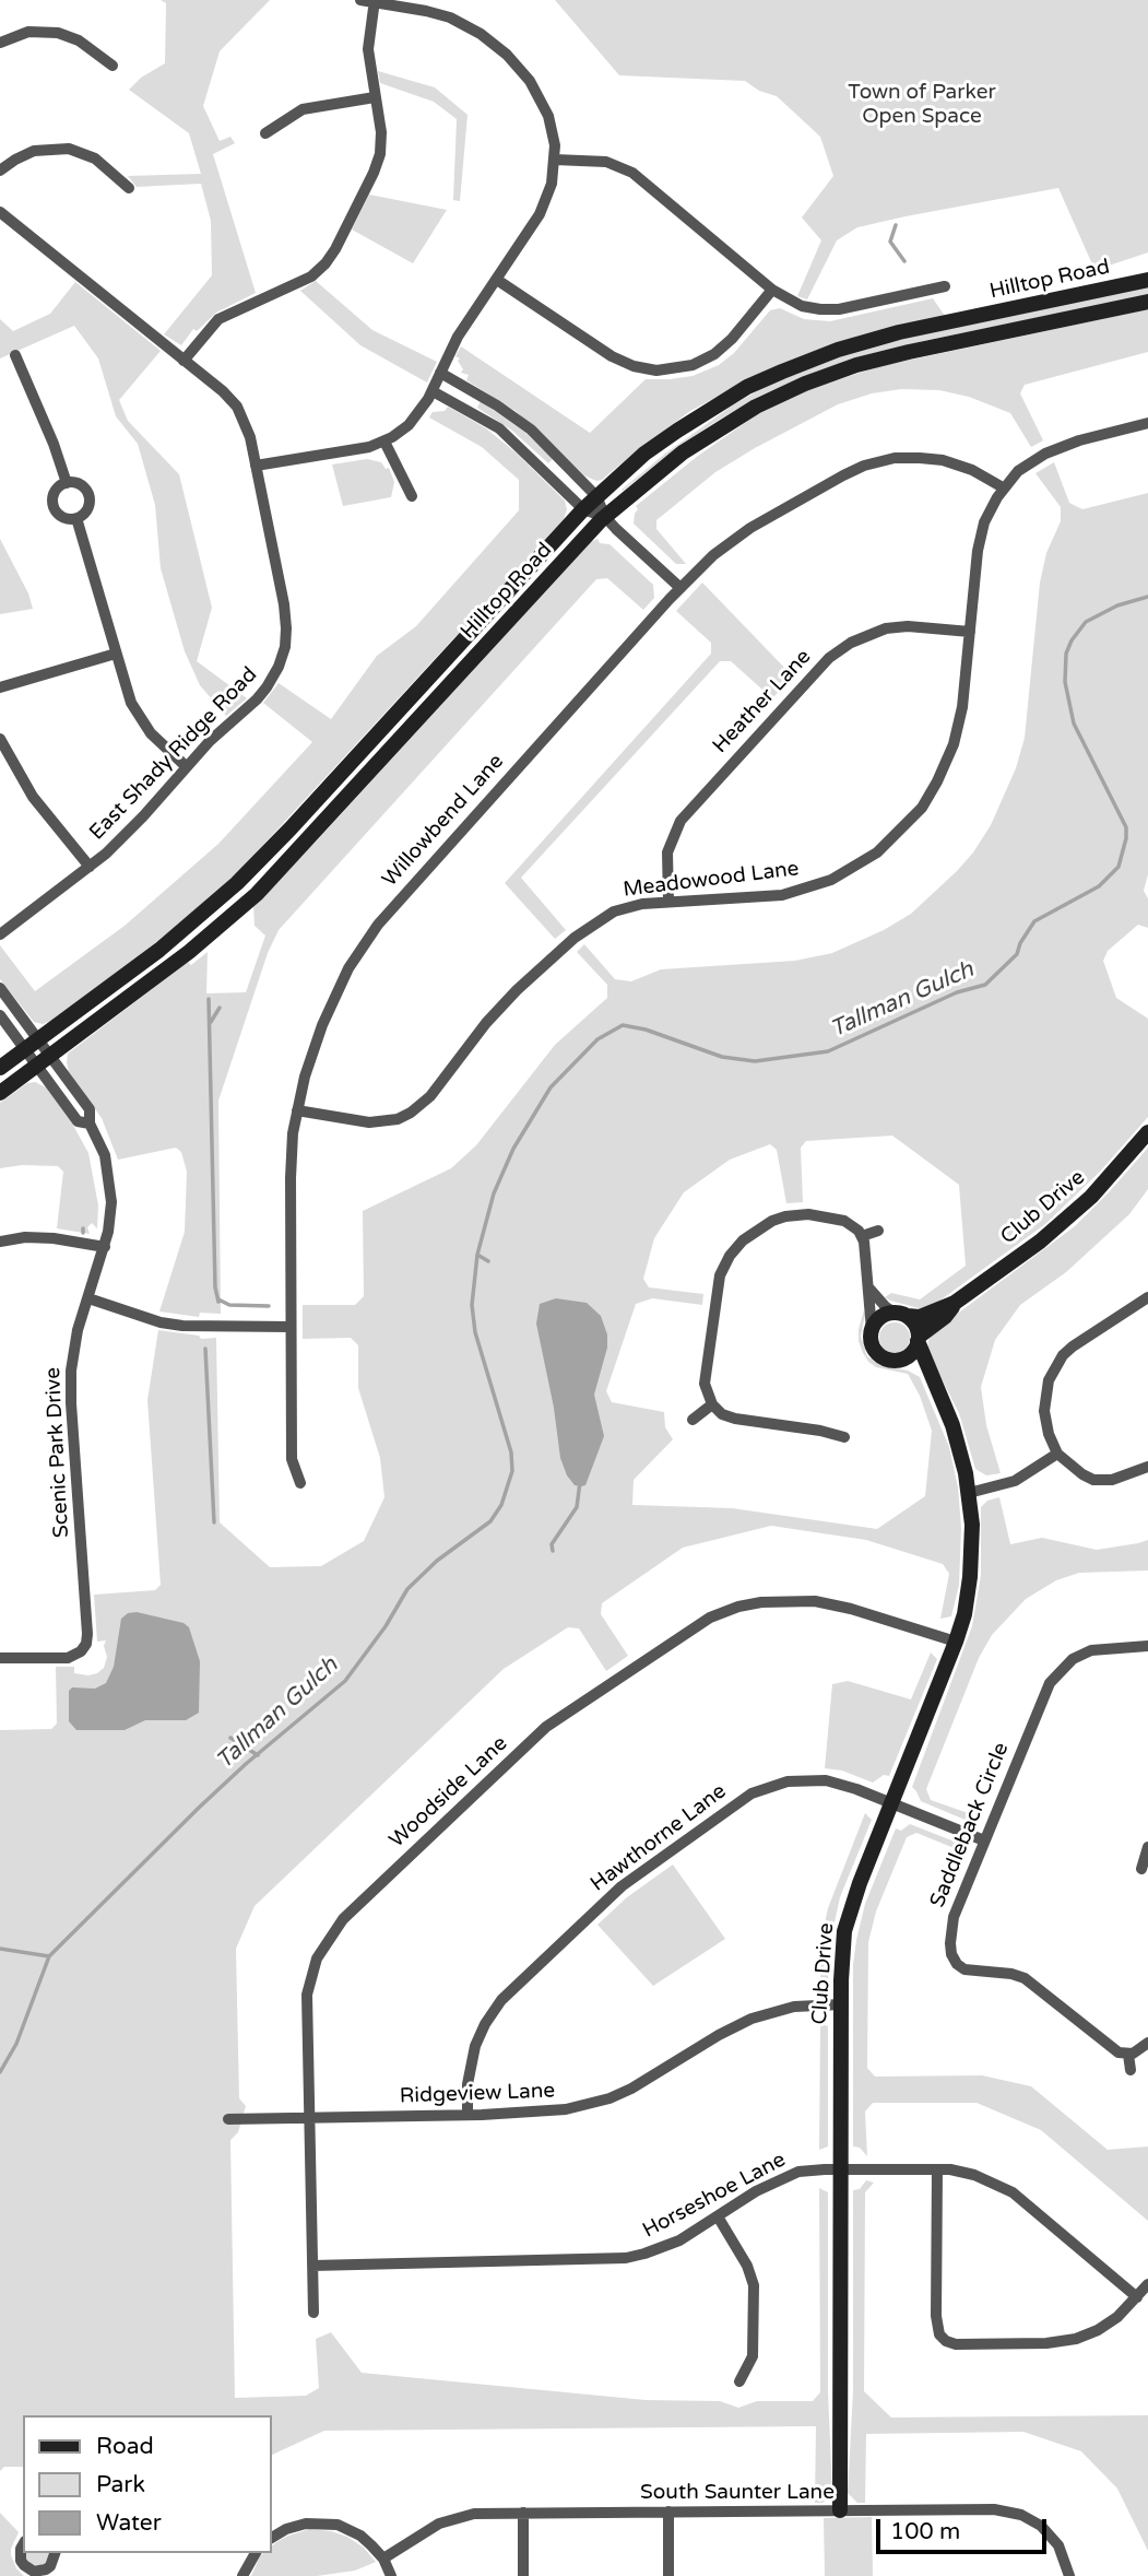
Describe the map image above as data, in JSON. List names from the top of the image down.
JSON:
{
  "streets": {
    "main road": ["Hilltop Road", "Club Drive"],
    "street": [
      "Heather Lane",
      "East Shady Ridge Road",
      "Willowbend Lane",
      "Meadowood Lane",
      "Scenic Park Drive",
      "Woodside Lane",
      "Saddleback Circle",
      "Hawthorne Lane",
      "Ridgeview Lane",
      "Horseshoe Lane",
      "South Saunter Lane"
    ]
  },
  "crossings": [
    ["Hilltop Road", "Scenic Park Drive"],
    ["Heather Lane", "Meadowood Lane"],
    ["Willowbend Lane", "Meadowood Lane"],
    ["Club Drive", "Woodside Lane"],
    ["Club Drive", "Hawthorne Lane"],
    ["Club Drive", "Ridgeview Lane"],
    ["Club Drive", "Horseshoe Lane"],
    ["Club Drive", "South Saunter Lane"],
    ["Woodside Lane", "Ridgeview Lane"],
    ["Woodside Lane", "Horseshoe Lane"],
    ["Saddleback Circle", "Hawthorne Lane"],
    ["Hawthorne Lane", "Ridgeview Lane"]
  ],
  "water": ["Tallman Gulch"],
  "parks": ["Town of Parker Open Space"],
  "legend": ["Road", "Park", "Water"],
  "scale_bar": "100 m"
}
